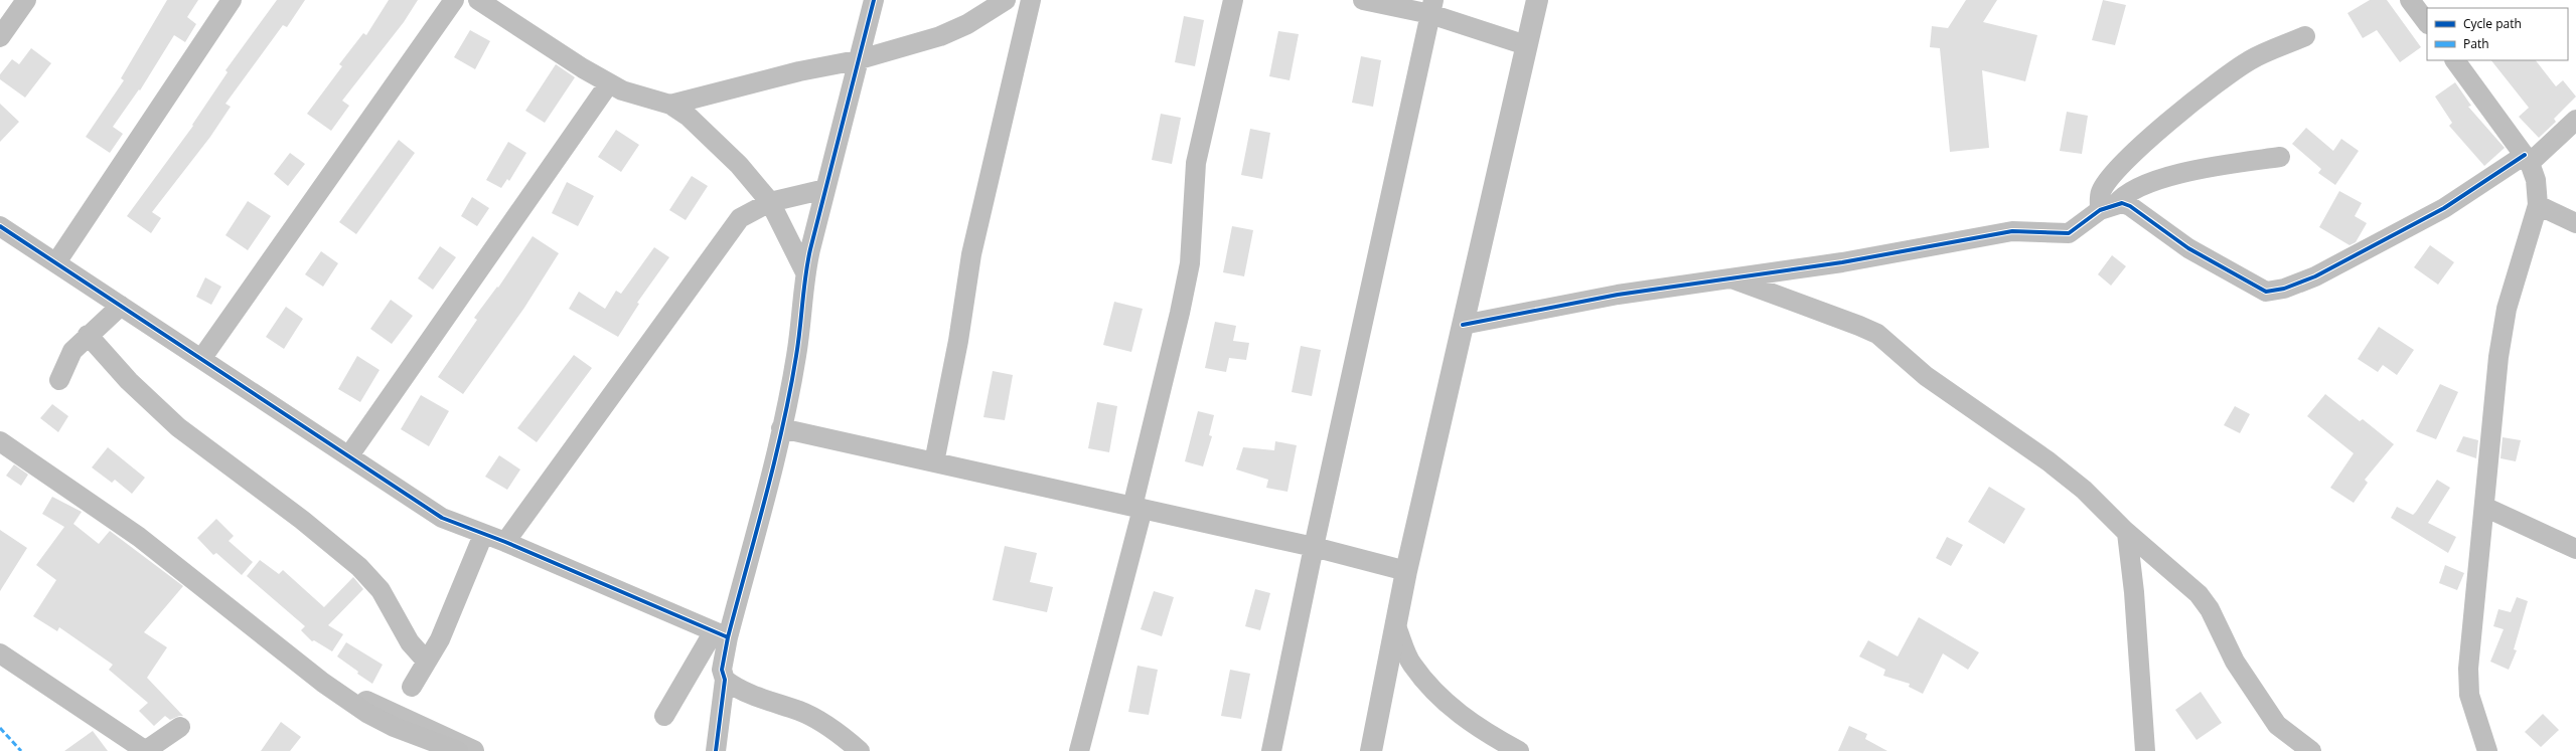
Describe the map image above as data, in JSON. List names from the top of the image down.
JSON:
{
  "legend": ["Cycle path", "Path"]
}
